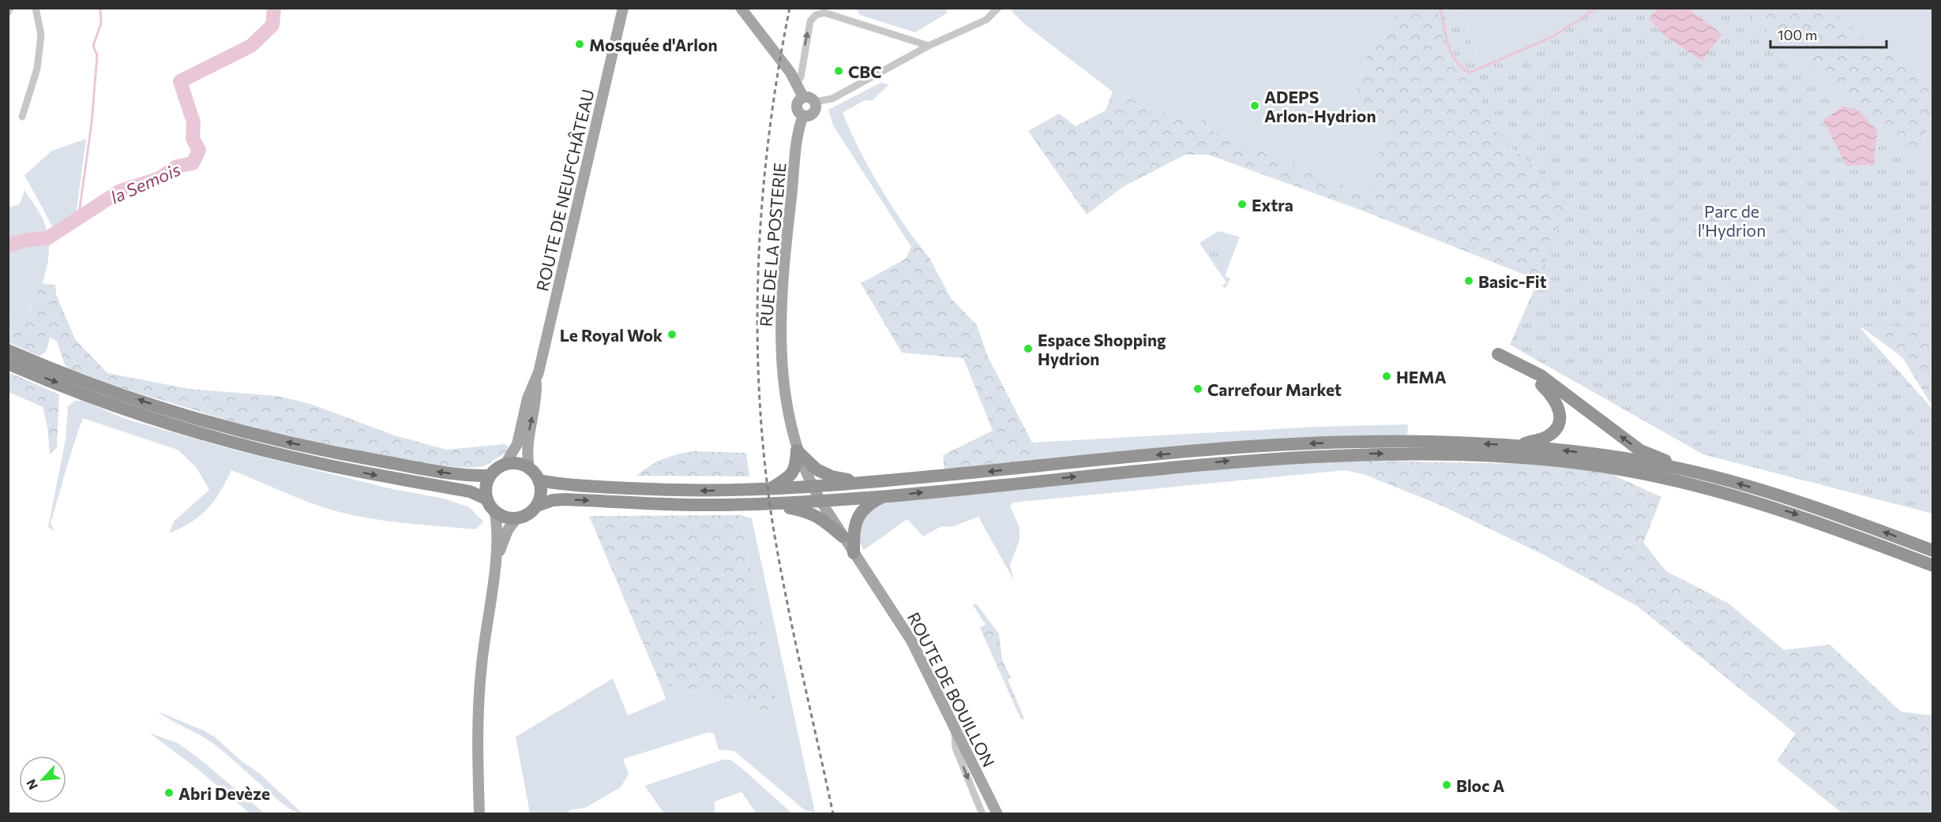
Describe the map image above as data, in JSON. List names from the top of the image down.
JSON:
{
  "streets": {
    "main road": ["ROUTE DE NEUFCHÂTEAU", "RUE DE LA POSTERIE", "ROUTE DE BOUILLON"]
  },
  "crossings": [
    ["RUE DE LA POSTERIE", "ROUTE DE BOUILLON"]
  ],
  "water": ["la Semois"],
  "parks": ["Parc de l'Hydrion"],
  "places": [
    "Mosquée d'Arlon",
    "CBC",
    "ADEPS Arlon-Hydrion",
    "Extra",
    "Basic-Fit",
    "Le Royal Wok",
    "Espace Shopping Hydrion",
    "HEMA",
    "Carrefour Market",
    "Bloc A",
    "Abri Devèze"
  ],
  "scale_bar": "100 m",
  "north": "bottom left"
}
